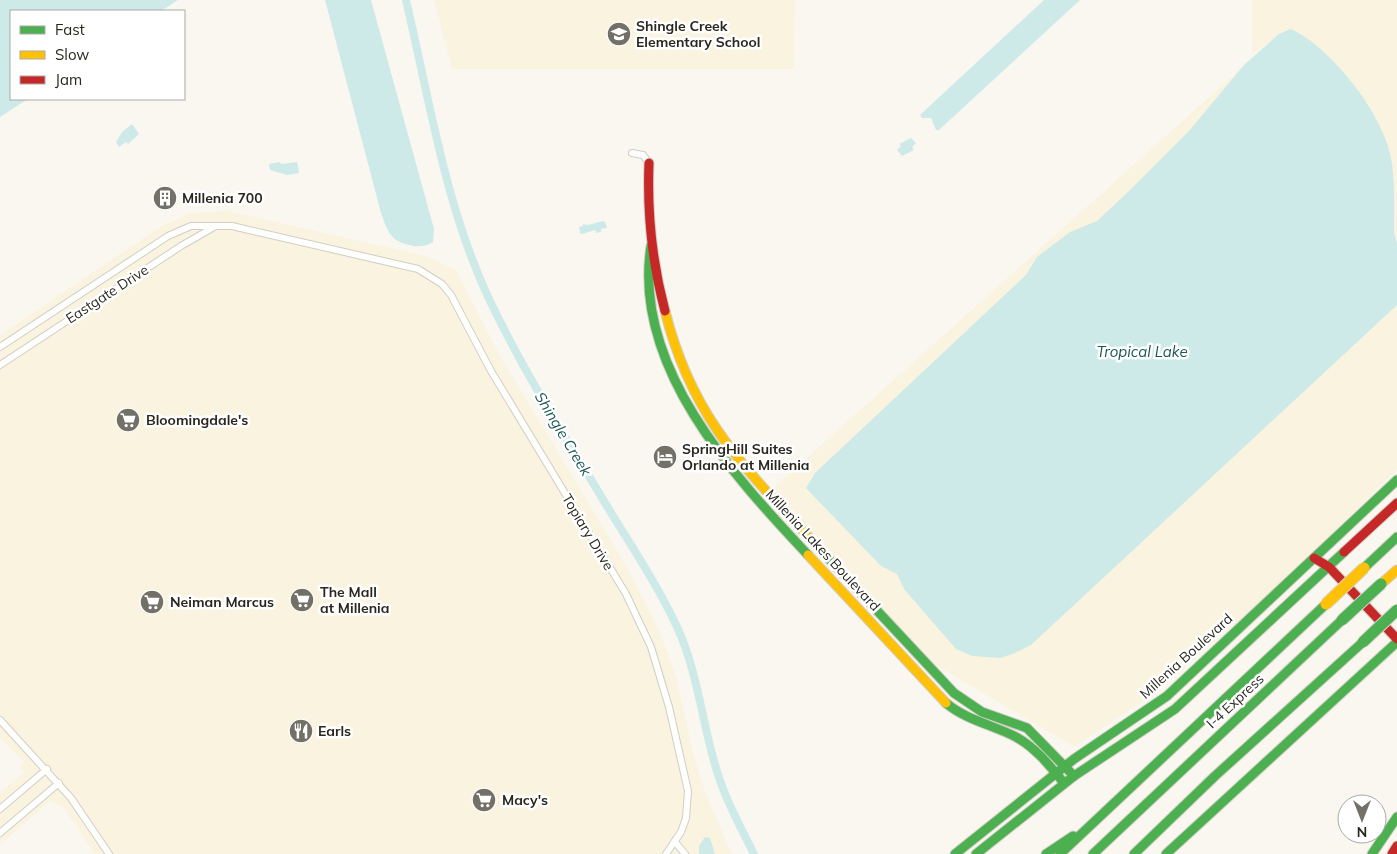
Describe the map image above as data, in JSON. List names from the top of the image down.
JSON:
{
  "streets": {
    "main road": ["Millenia Lakes Boulevard", "Millenia Boulevard", "I-4 Express"],
    "street": ["Eastgate Drive", "Topiary Drive"]
  },
  "crossings": [
    ["Eastgate Drive", "Topiary Drive"],
    ["Millenia Lakes Boulevard", "Millenia Boulevard"]
  ],
  "water": ["Tropical Lake", "Shingle Creek"],
  "places": {
    "school or university": ["Shingle Creek Elementary School"],
    "building": ["Millenia 700"],
    "supermarket": [
      "Bloomingdale's",
      "The Mall at Millenia",
      "Neiman Marcus",
      "Macy's"
    ],
    "hotel": ["SpringHill Suites Orlando at Millenia"],
    "restaurant": ["Earls"]
  },
  "legend": ["Fast", "Slow", "Jam"],
  "north": "bottom"
}
